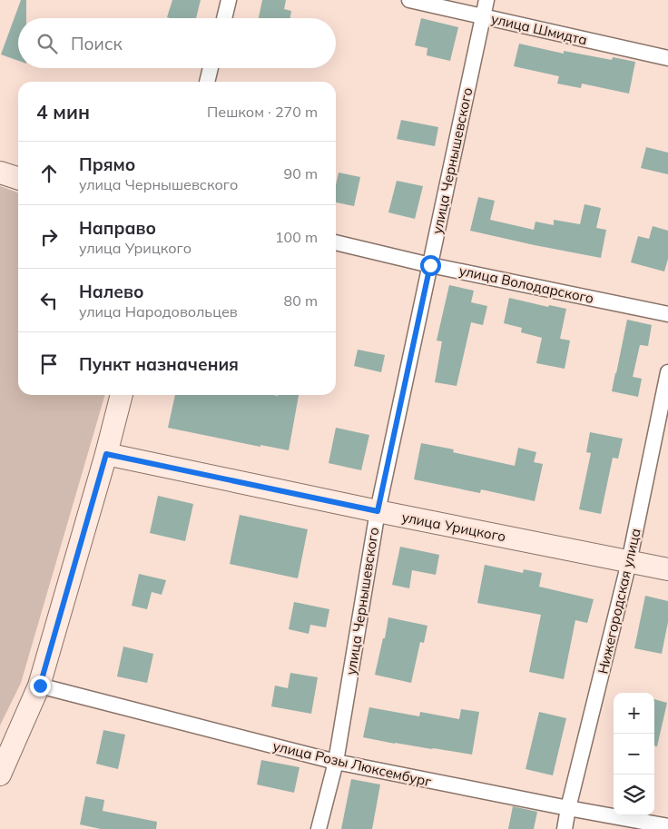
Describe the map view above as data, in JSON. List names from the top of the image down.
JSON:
{
  "streets": {
    "street": [
      "улица Шмидта",
      "улица Чернышевского",
      "улица Володарского",
      "улица Урицкого",
      "Нижегородская улица",
      "улица Розы Люксембург"
    ]
  },
  "crossings": [
    ["улица Шмидта", "улица Чернышевского"],
    ["улица Чернышевского", "улица Володарского"],
    ["улица Чернышевского", "улица Урицкого"],
    ["улица Чернышевского", "улица Розы Люксембург"],
    ["улица Урицкого", "Нижегородская улица"],
    ["Нижегородская улица", "улица Розы Люксембург"]
  ],
  "page": {
    "search": "Поиск",
    "heading": ["4 мин", "Пешком · 270 m"],
    "list": [
      ["Прямо", "улица Чернышевского", "90 m"],
      ["Направо", "улица Урицкого", "100 m"],
      ["Налево", "улица Народовольцев", "80 m"],
      "Пункт назначения"
    ],
    "map_buttons": ["+", "−"]
  }
}
